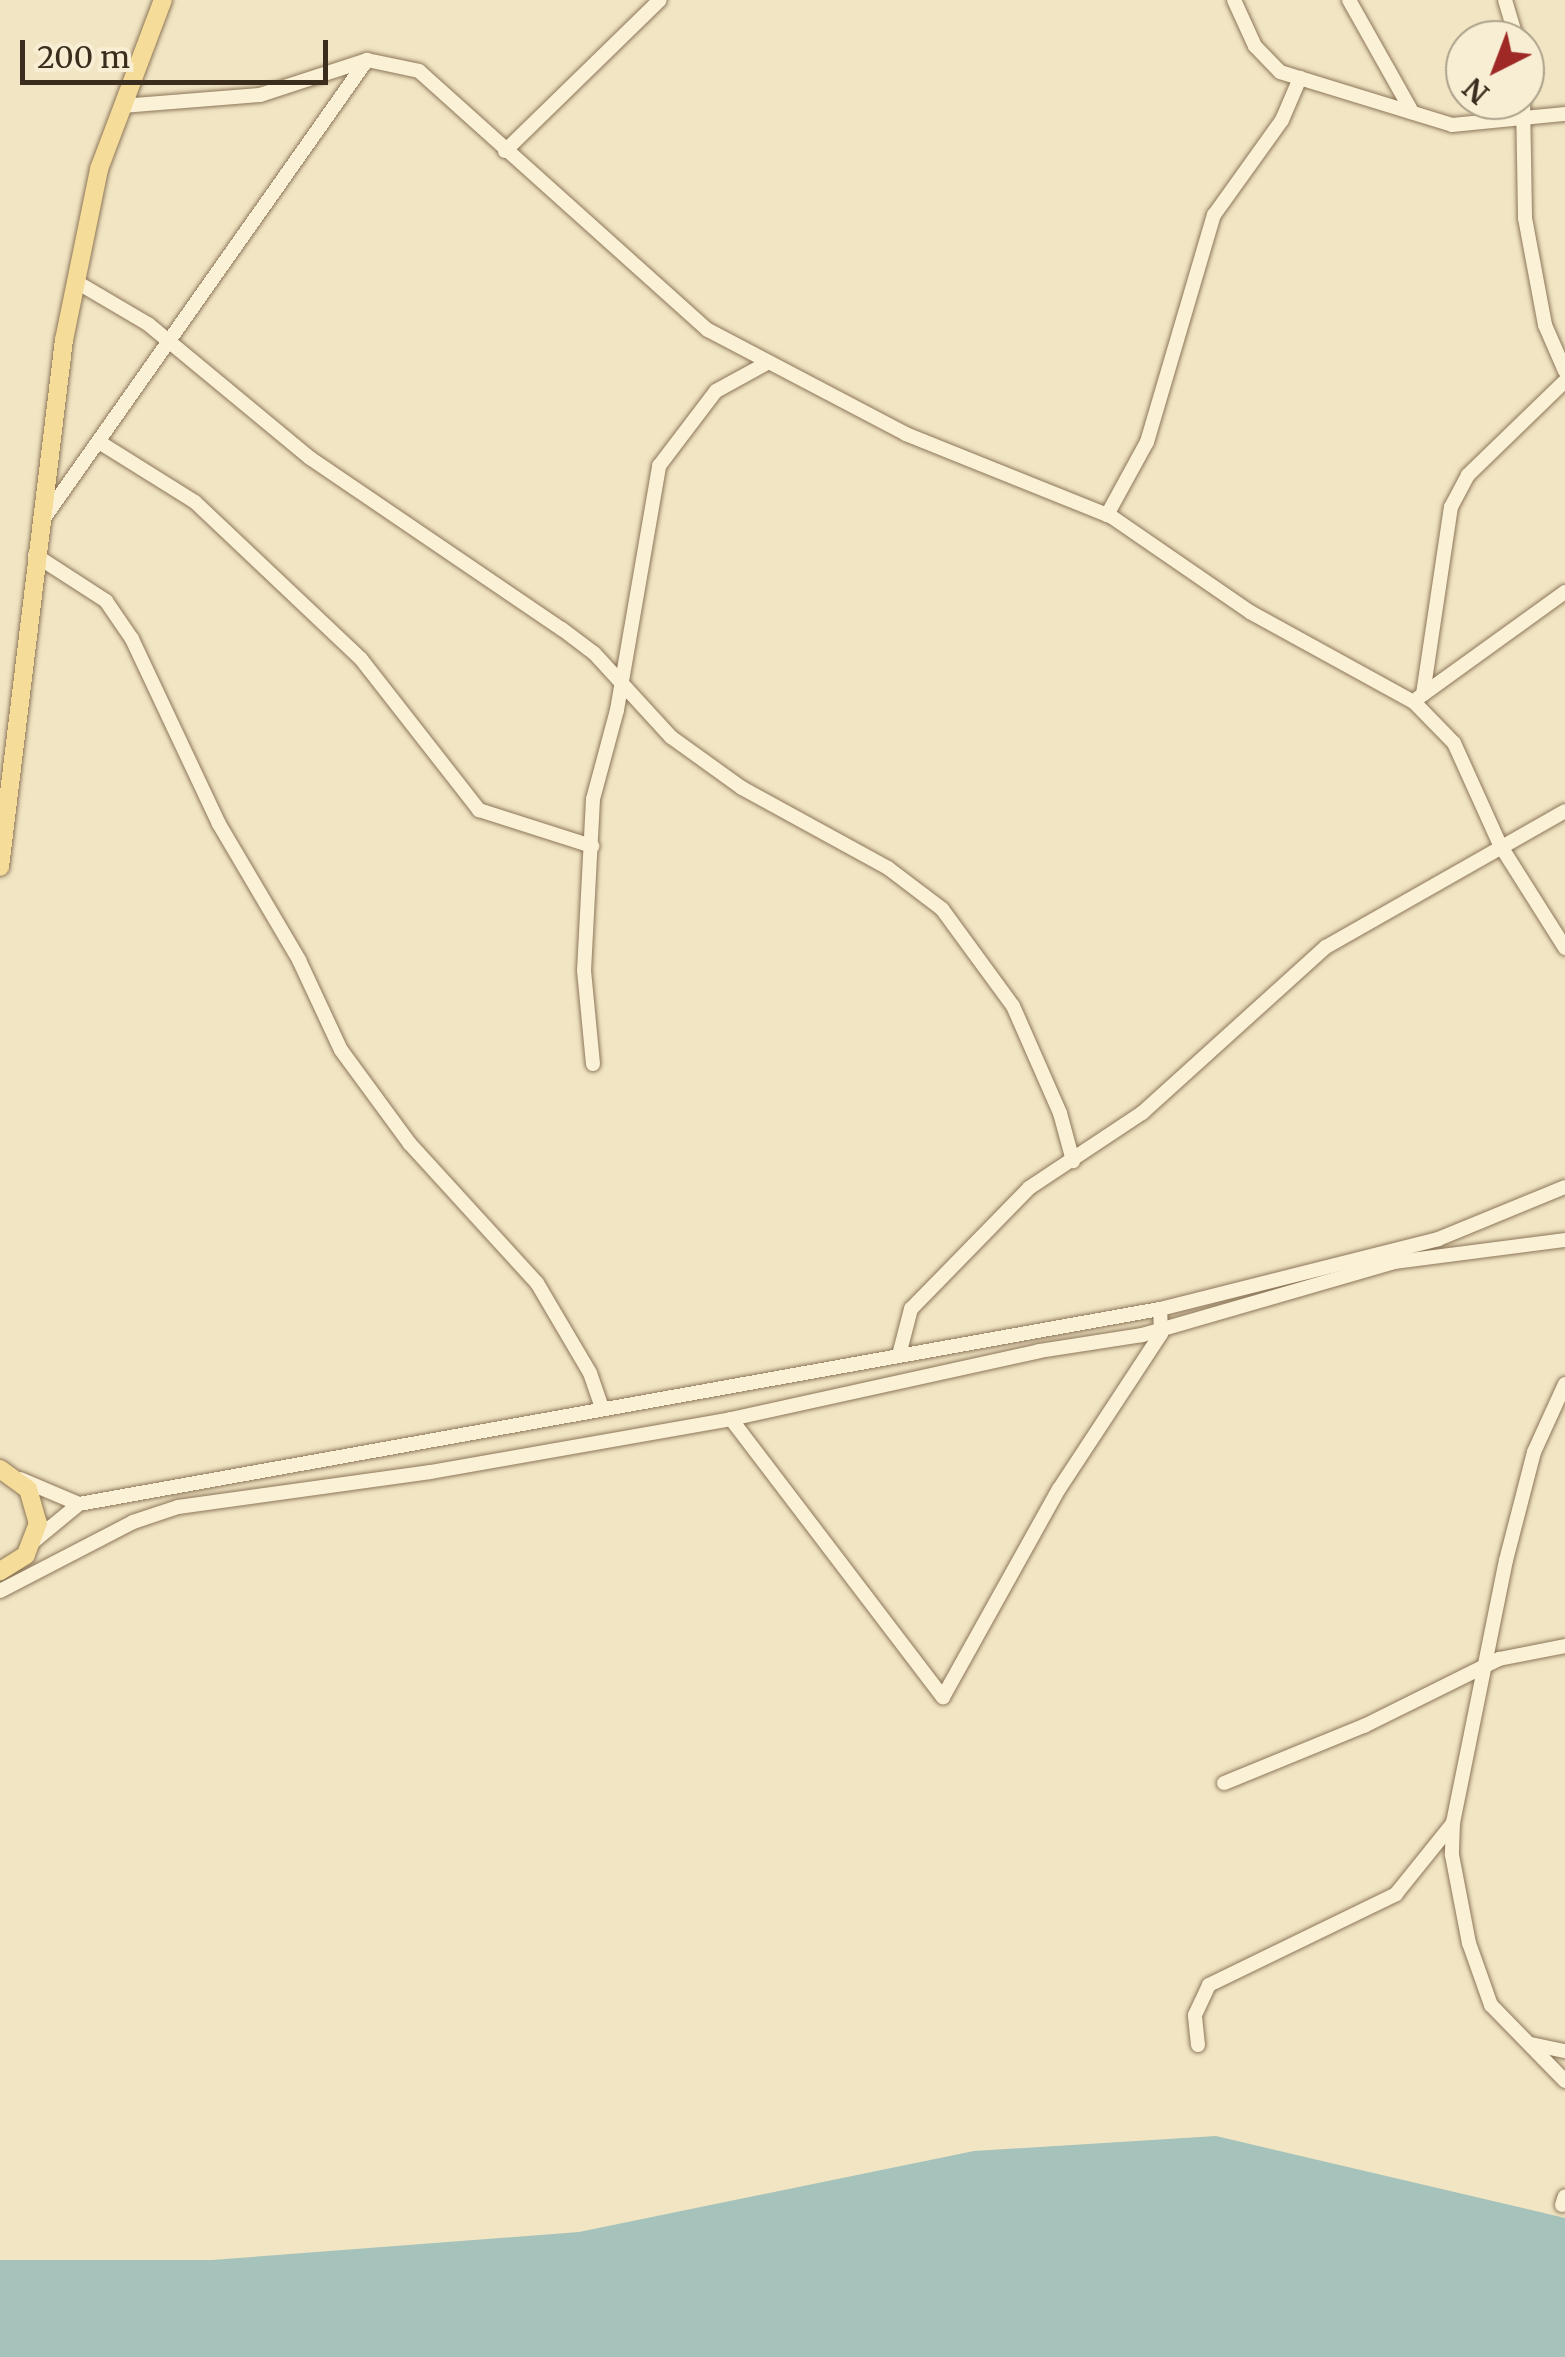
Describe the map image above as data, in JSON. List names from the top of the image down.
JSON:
{
  "scale_bar": "200 m",
  "north": "bottom left"
}
